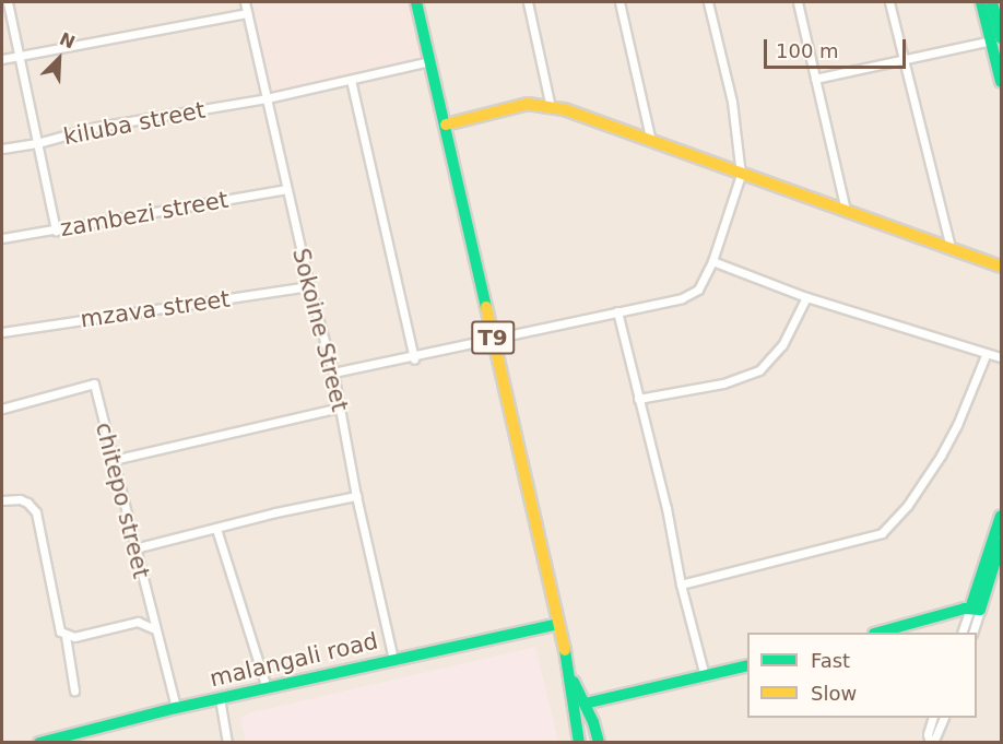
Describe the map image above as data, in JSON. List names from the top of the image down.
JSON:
{
  "streets": {
    "main road": ["T9", "malangali road"],
    "street": [
      "kiluba street",
      "zambezi street",
      "mzava street",
      "Sokoine Street",
      "chitepo street"
    ]
  },
  "crossings": [
    ["kiluba street", "Sokoine Street"],
    ["kiluba street", "T9"],
    ["zambezi street", "Sokoine Street"],
    ["mzava street", "Sokoine Street"],
    ["Sokoine Street", "malangali road"],
    ["T9", "malangali road"],
    ["chitepo street", "malangali road"]
  ],
  "legend": ["Fast", "Slow"],
  "scale_bar": "100 m",
  "north": "top right"
}
